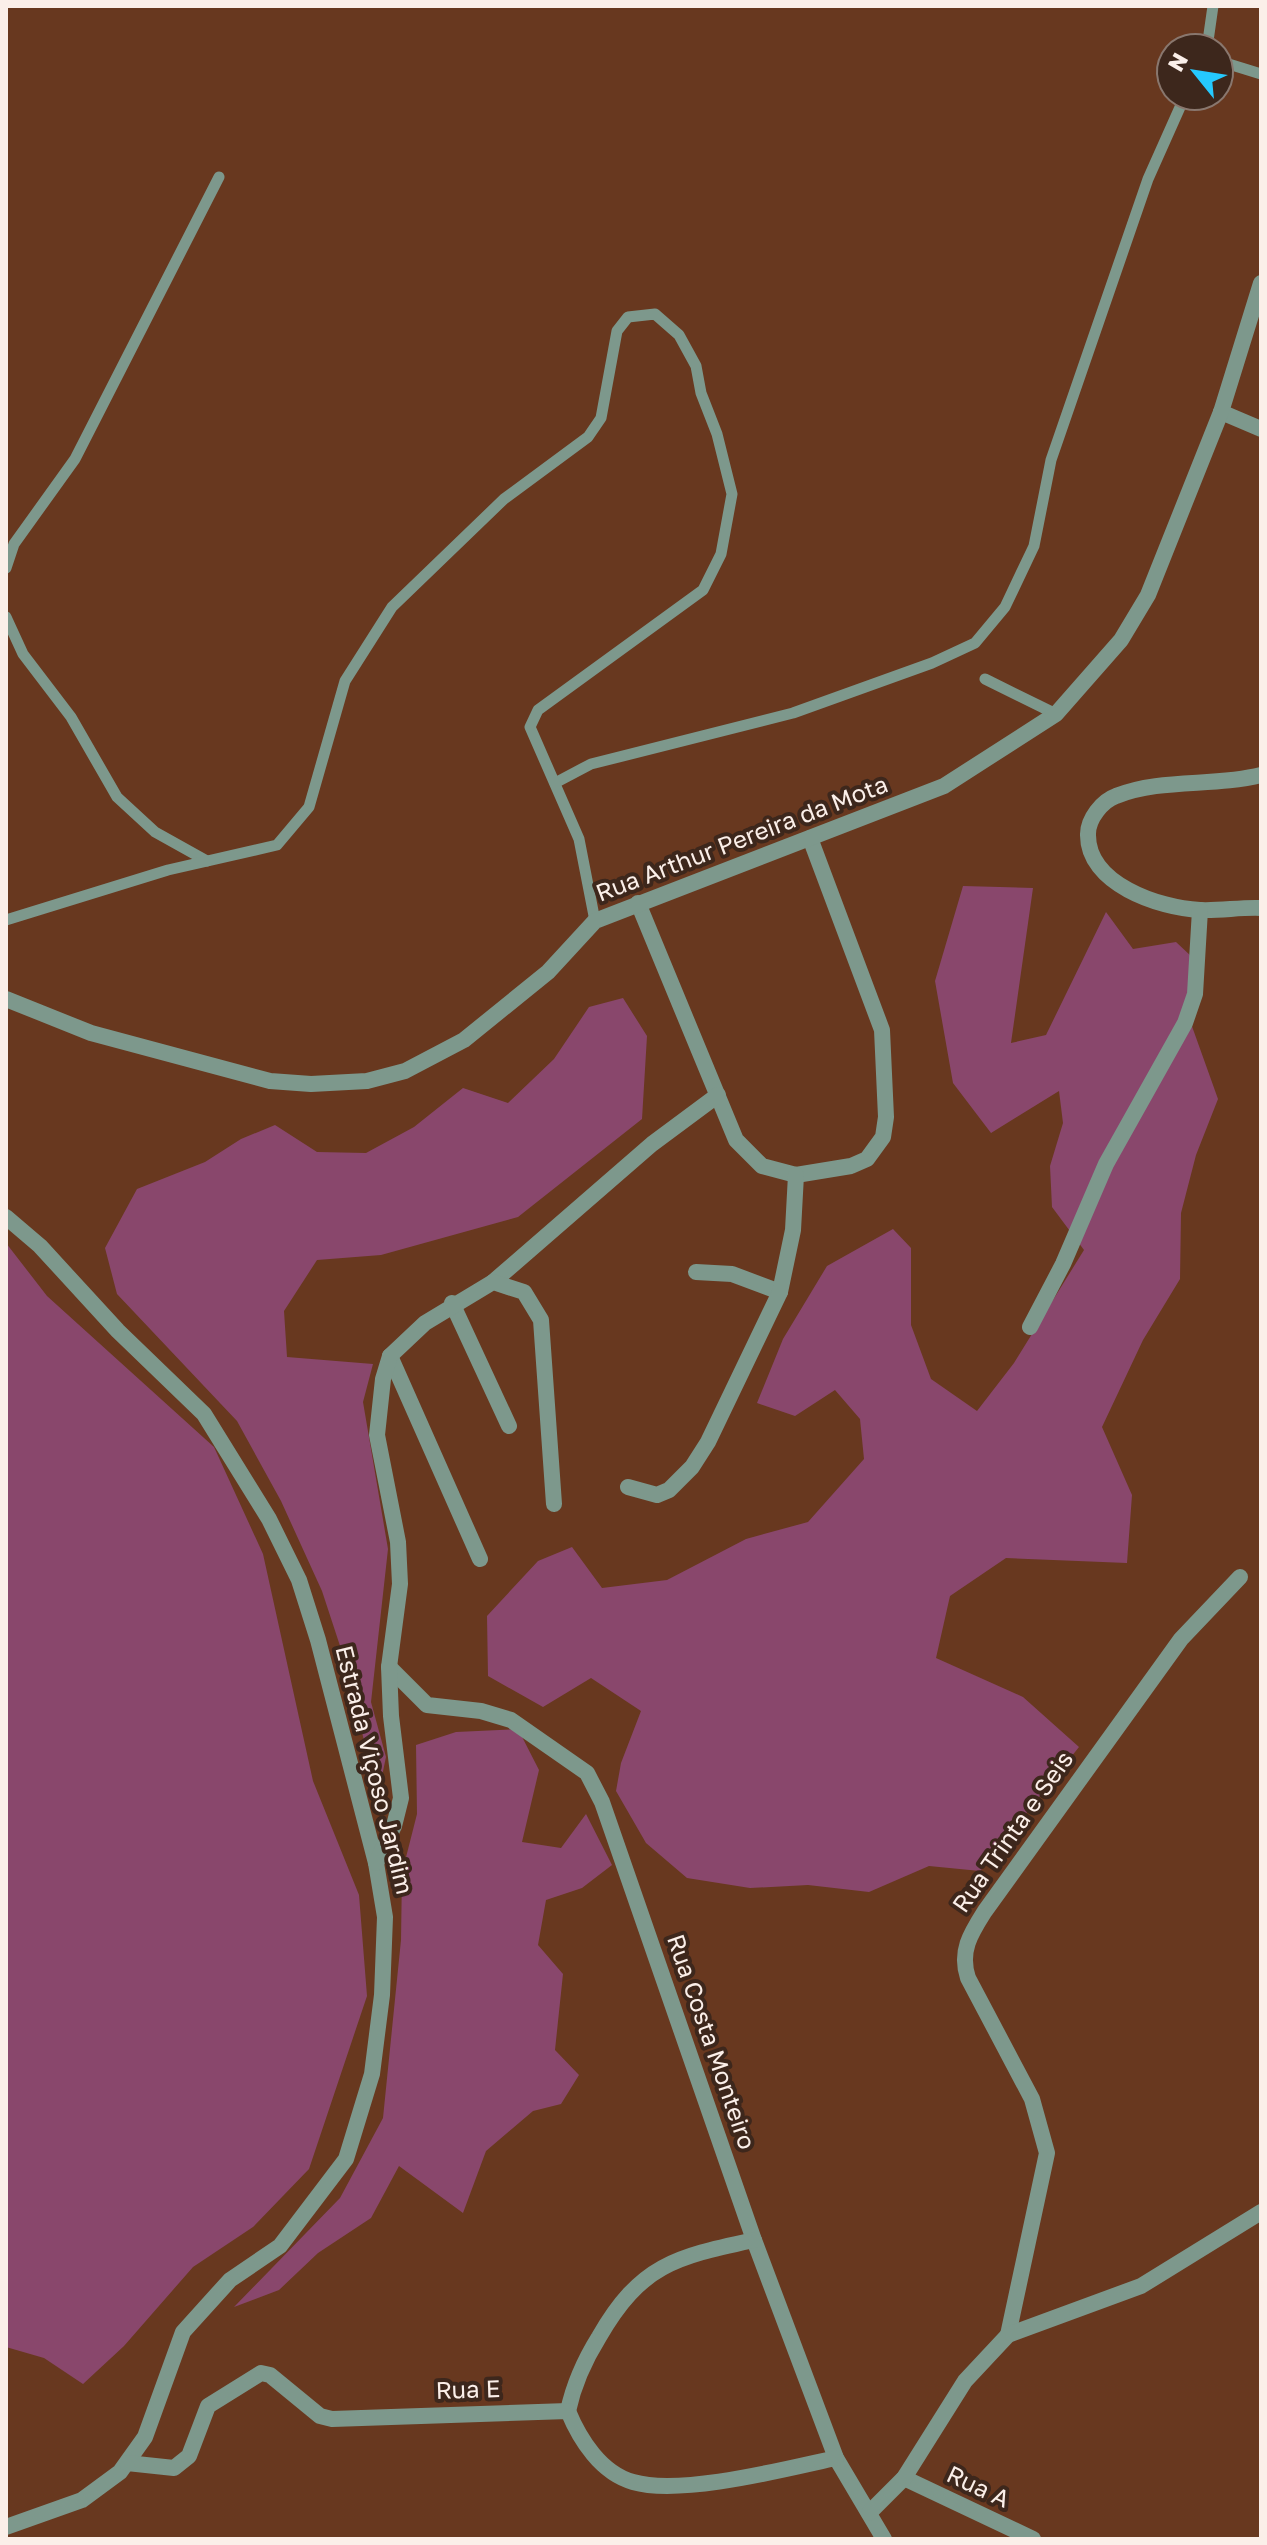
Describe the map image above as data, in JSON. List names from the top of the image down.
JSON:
{
  "streets": {
    "street": [
      "Rua Arthur Pereira da Mota",
      "Estrada Viçoso Jardim",
      "Rua Trinta e Seis",
      "Rua Costa Monteiro",
      "Rua E",
      "Rua A"
    ]
  },
  "crossings": [
    ["Estrada Viçoso Jardim", "Rua E"]
  ],
  "north": "top left"
}
